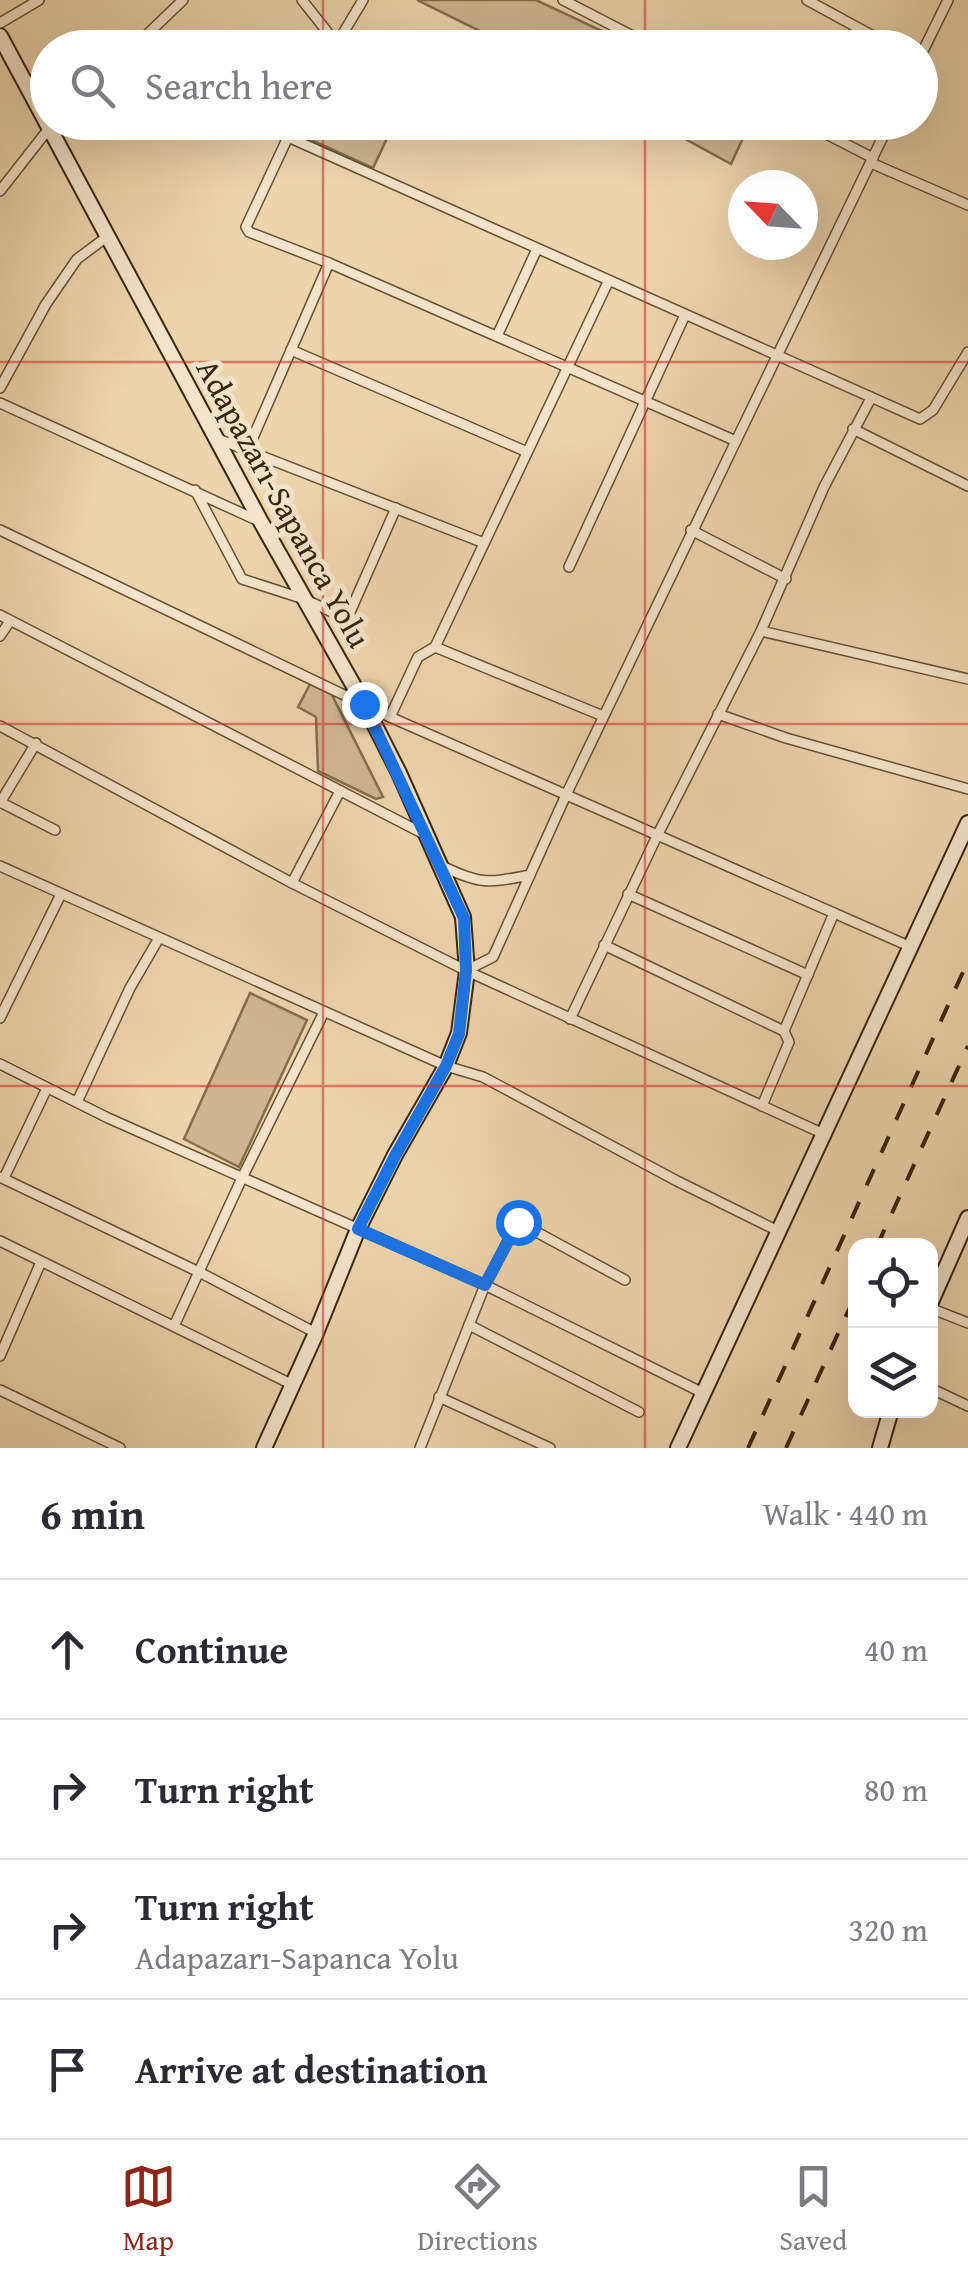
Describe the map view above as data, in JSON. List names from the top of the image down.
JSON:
{
  "streets": {
    "main road": ["Adapazarı-Sapanca Yolu"]
  },
  "north": "top left",
  "page": {
    "search": "Search here",
    "heading": ["6 min", "Walk · 440 m"],
    "list": [
      ["Continue", "40 m"],
      ["Turn right", "80 m"],
      ["Turn right", "Adapazarı-Sapanca Yolu", "320 m"],
      "Arrive at destination"
    ],
    "nav": ["Map", "Directions", "Saved"]
  }
}
